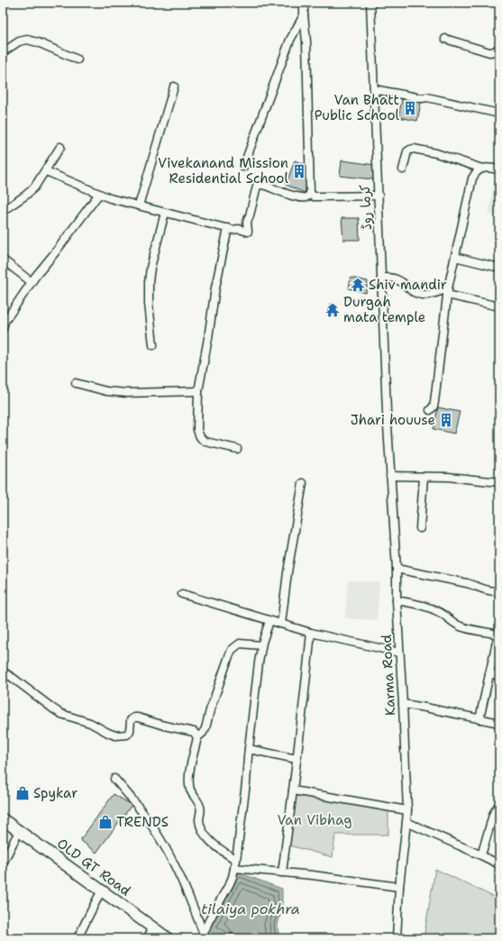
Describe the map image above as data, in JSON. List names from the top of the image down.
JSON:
{
  "streets": {
    "main road": ["OLD GT Road"],
    "street": ["کرما روڈ", "Karma Road"]
  },
  "crossings": [
    ["کرما روڈ", "Karma Road"]
  ],
  "water": ["tilaiya pokhra"],
  "parks": ["Van Vibhag"],
  "places": {
    "building": ["Van Bhatt Public School", "Vivekanand Mission Residential School", "Jhari houuse"],
    "temple": ["Shiv mandir", "Durgah mata temple"],
    "shop": ["Spykar", "TRENDS"]
  }
}
